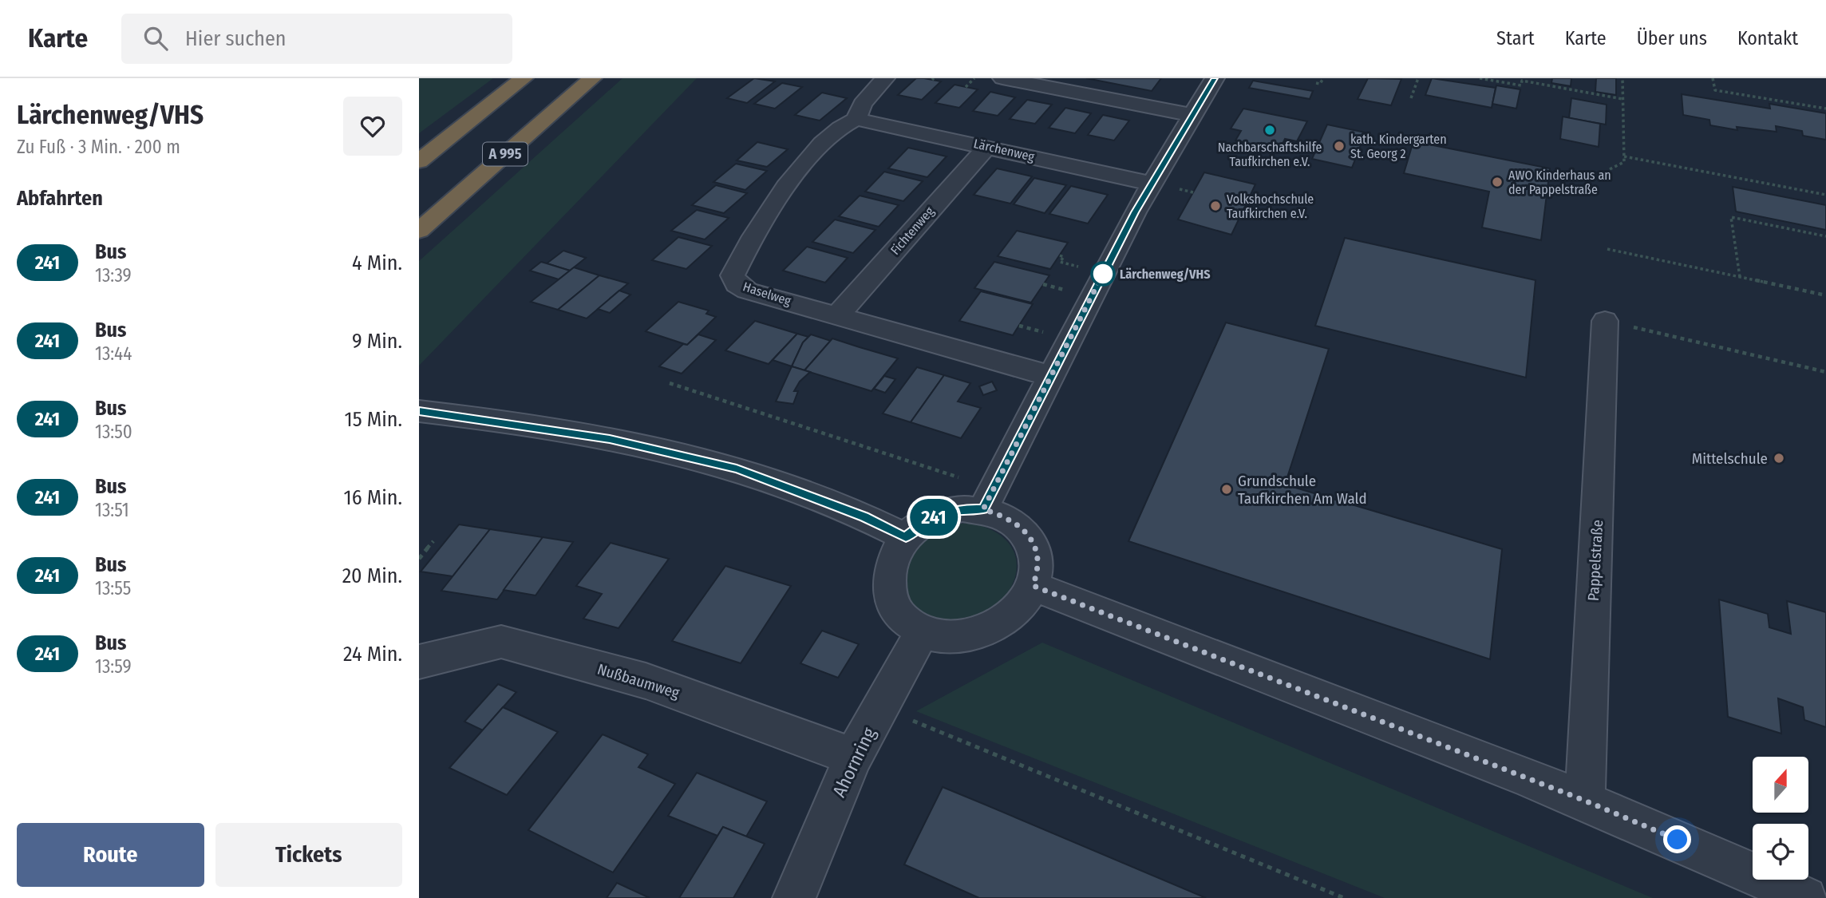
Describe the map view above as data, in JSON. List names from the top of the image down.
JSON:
{
  "streets": {
    "highway": ["A 995"],
    "street": [
      "Lärchenweg",
      "Fichtenweg",
      "Haselweg",
      "Pappelstraße",
      "Nußbaumweg",
      "Ahornring"
    ]
  },
  "crossings": [
    ["Lärchenweg", "Fichtenweg"],
    ["Lärchenweg", "Haselweg"],
    ["Fichtenweg", "Haselweg"],
    ["Nußbaumweg", "Ahornring"]
  ],
  "places": [
    "Nachbarschaftshilfe Taufkirchen e.V.",
    "kath. Kindergarten St. Georg 2",
    "AWO Kinderhaus an der Pappelstraße",
    "Volkshochschule Taufkirchen e.V.",
    "Lärchenweg/VHS",
    "Mittelschule",
    "Grundschule Taufkirchen Am Wald"
  ],
  "lines": ["bus line 241"],
  "north": "top",
  "page": {
    "header": "Karte",
    "search": "Hier suchen",
    "nav": [
      "Start",
      "Karte",
      "Über uns",
      "Kontakt"
    ],
    "heading": [
      ["Lärchenweg/VHS", "Zu Fuß · 3 Min. · 200 m"],
      "Abfahrten"
    ],
    "on_map": "241",
    "list": [
      {
        "mark": "241",
        "name": "Bus",
        "note": "13:39",
        "value": "4 Min."
      },
      {
        "mark": "241",
        "name": "Bus",
        "note": "13:44",
        "value": "9 Min."
      },
      {
        "mark": "241",
        "name": "Bus",
        "note": "13:50",
        "value": "15 Min."
      },
      {
        "mark": "241",
        "name": "Bus",
        "note": "13:51",
        "value": "16 Min."
      },
      {
        "mark": "241",
        "name": "Bus",
        "note": "13:55",
        "value": "20 Min."
      },
      {
        "mark": "241",
        "name": "Bus",
        "note": "13:59",
        "value": "24 Min."
      }
    ],
    "buttons": ["Route", "Tickets"]
  }
}
